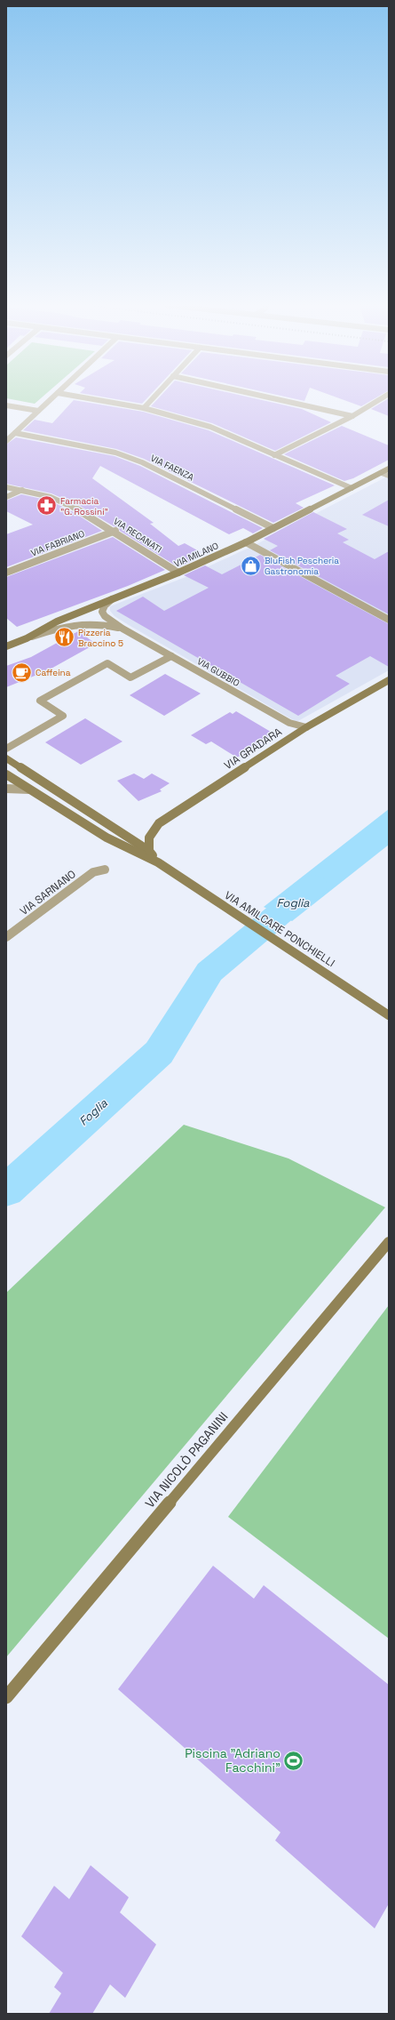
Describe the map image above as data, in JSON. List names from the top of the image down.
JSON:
{
  "streets": {
    "street": [
      "VIA FAENZA",
      "VIA RECANATI",
      "VIA FABRIANO",
      "VIA MILANO",
      "VIA GUBBIO",
      "VIA GRADARA",
      "VIA SARNANO",
      "VIA AMILCARE PONCHIELLI",
      "VIA NICOLÒ PAGANINI"
    ]
  },
  "crossings": [
    ["VIA FAENZA", "VIA MILANO"],
    ["VIA RECANATI", "VIA FABRIANO"],
    ["VIA RECANATI", "VIA MILANO"],
    ["VIA MILANO", "VIA GUBBIO"],
    ["VIA GUBBIO", "VIA GRADARA"],
    ["VIA GRADARA", "VIA AMILCARE PONCHIELLI"]
  ],
  "water": ["Foglia"],
  "places": {
    "pharmacy": ["Farmacia \"G. Rossini\""],
    "shop": ["BluFish Pescheria Gastronomia"],
    "restaurant": ["Pizzeria Braccino 5"],
    "cafe": ["Caffeina"],
    "sports": ["Piscina \"Adriano Facchini\""]
  }
}
